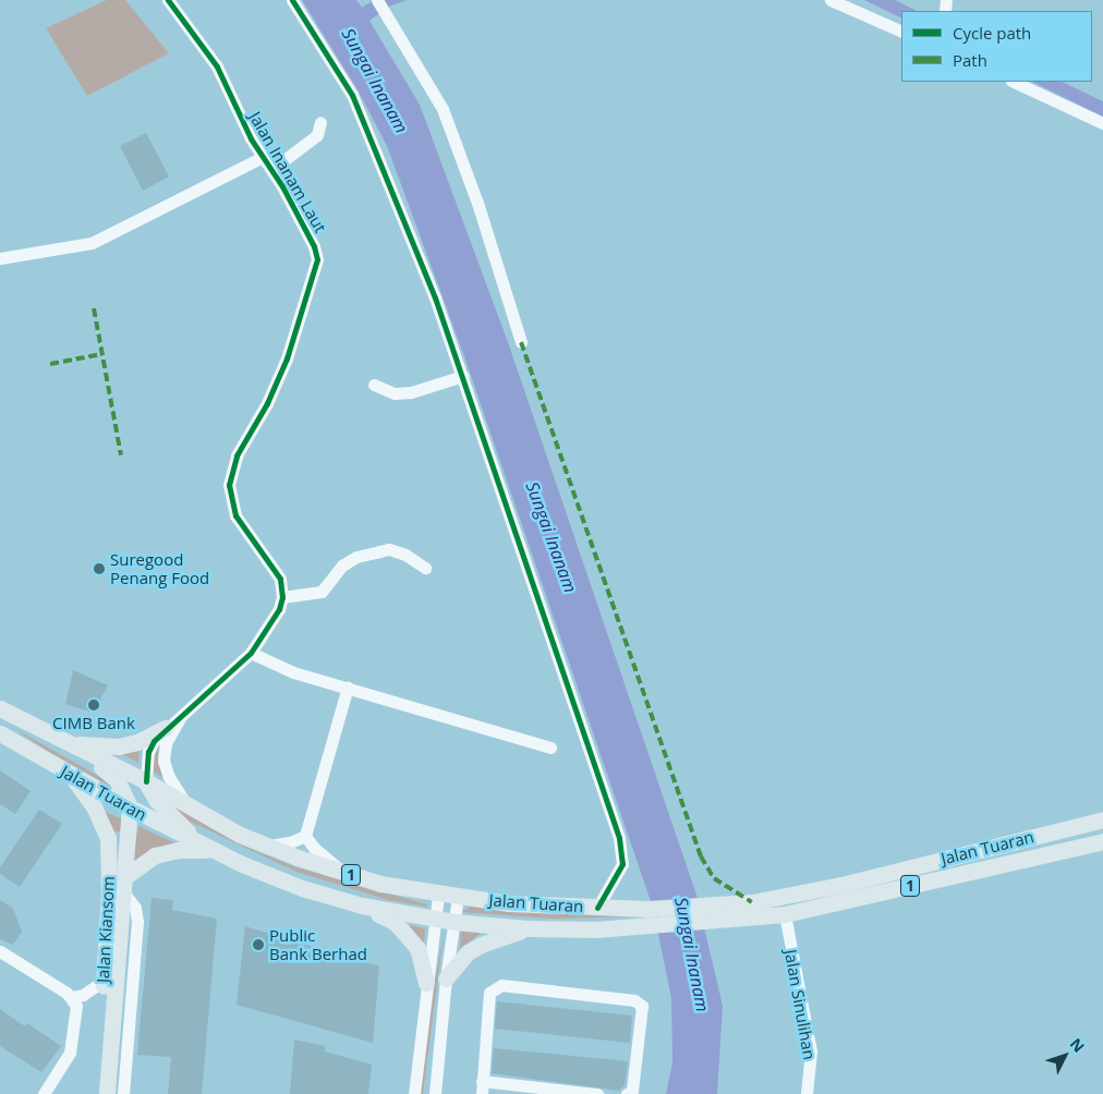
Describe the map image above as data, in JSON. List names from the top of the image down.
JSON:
{
  "streets": {
    "main road": ["Jalan Tuaran", "1", "Jalan Kiansom"],
    "street": ["Jalan Inanam Laut", "Jalan Sinulihan"]
  },
  "crossings": [
    ["Jalan Tuaran", "Jalan Kiansom"],
    ["Jalan Tuaran", "Jalan Sinulihan"]
  ],
  "water": ["Sungai Inanam"],
  "places": ["Suregood Penang Food", "CIMB Bank", "Public Bank Berhad"],
  "legend": ["Cycle path", "Path"],
  "north": "top right"
}
